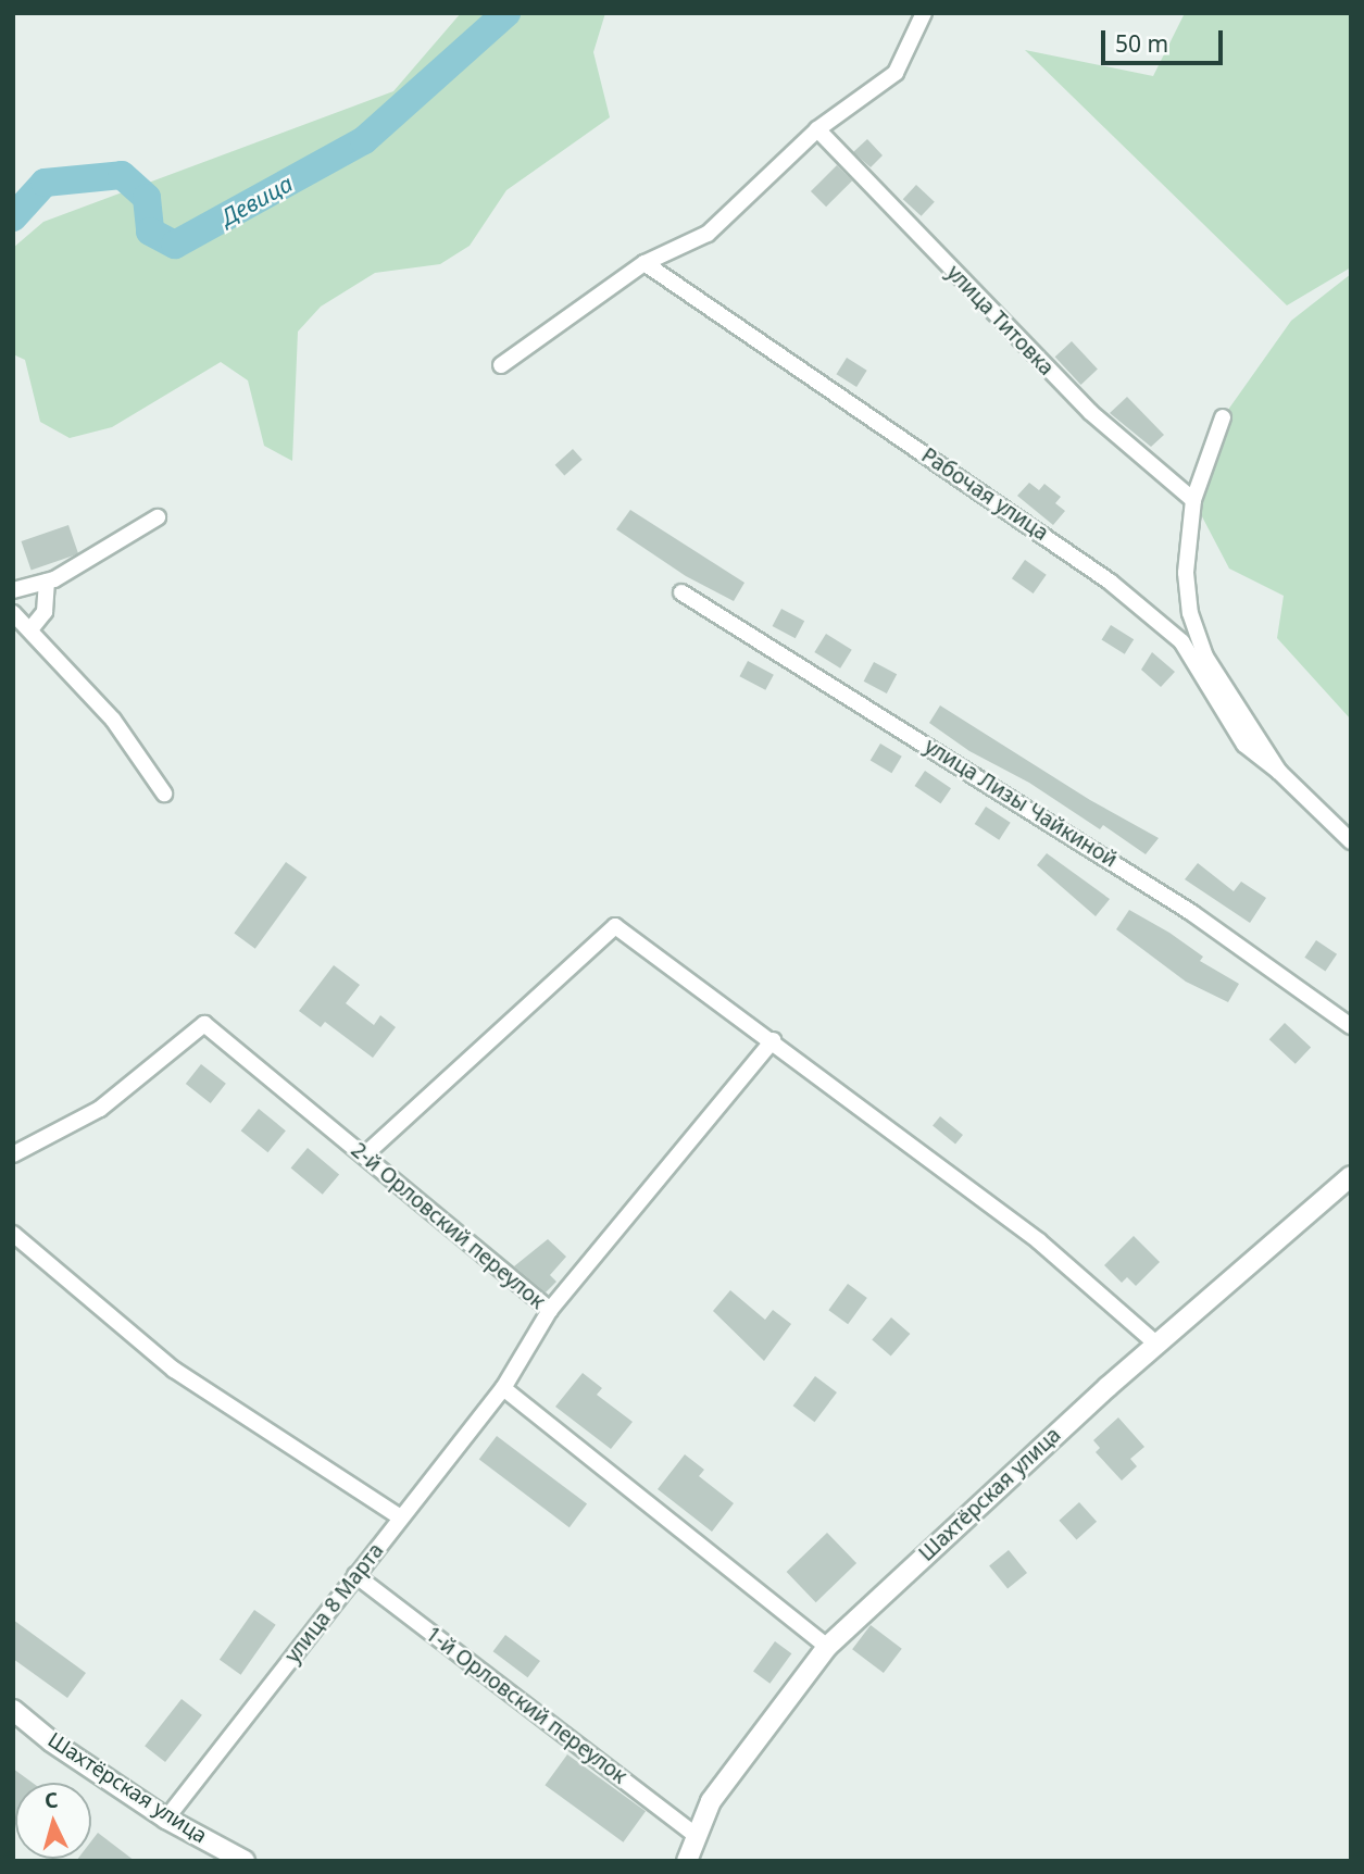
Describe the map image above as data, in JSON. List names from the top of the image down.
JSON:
{
  "streets": {
    "street": [
      "улица Титовка",
      "Рабочая улица",
      "улица Лизы Чайкиной",
      "2-й Орловский переулок",
      "Шахтёрская улица",
      "улица 8 Марта",
      "1-й Орловский переулок"
    ]
  },
  "crossings": [
    ["2-й Орловский переулок", "улица 8 Марта"],
    ["Шахтёрская улица", "улица 8 Марта"],
    ["Шахтёрская улица", "1-й Орловский переулок"],
    ["улица 8 Марта", "1-й Орловский переулок"]
  ],
  "water": ["Девица"],
  "scale_bar": "50 m",
  "north": "top"
}
